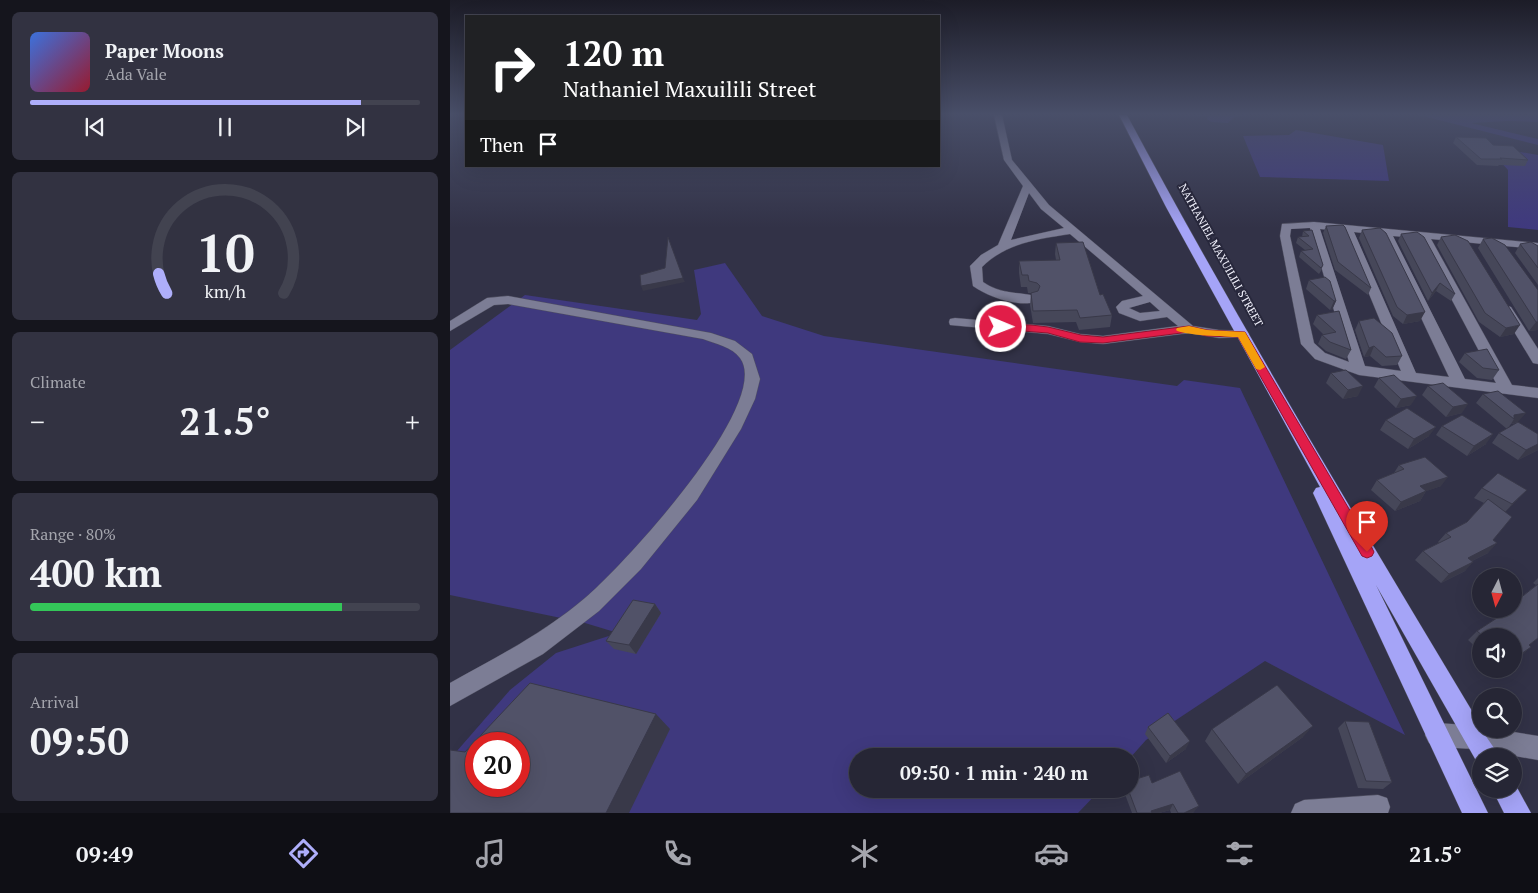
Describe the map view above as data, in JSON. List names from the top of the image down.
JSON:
{
  "streets": {
    "highway": ["NATHANIEL MAXUILILI STREET"]
  },
  "north": "bottom",
  "page": {
    "turn": ["120 m", "Nathaniel Maxuilili Street"],
    "song": ["Paper Moons", "Ada Vale"],
    "then": "Then",
    "tile": [
      "Climate",
      ["Range · 80%", "400 km"],
      ["Arrival", "09:50"]
    ],
    "heat": ["−", "21.5°", "+"],
    "limit": "20",
    "trip": "09:50 · 1 min · 240 m",
    "tabs": ["09:49", "21.5°"],
    "gauge": ["10", "km/h"]
  }
}
